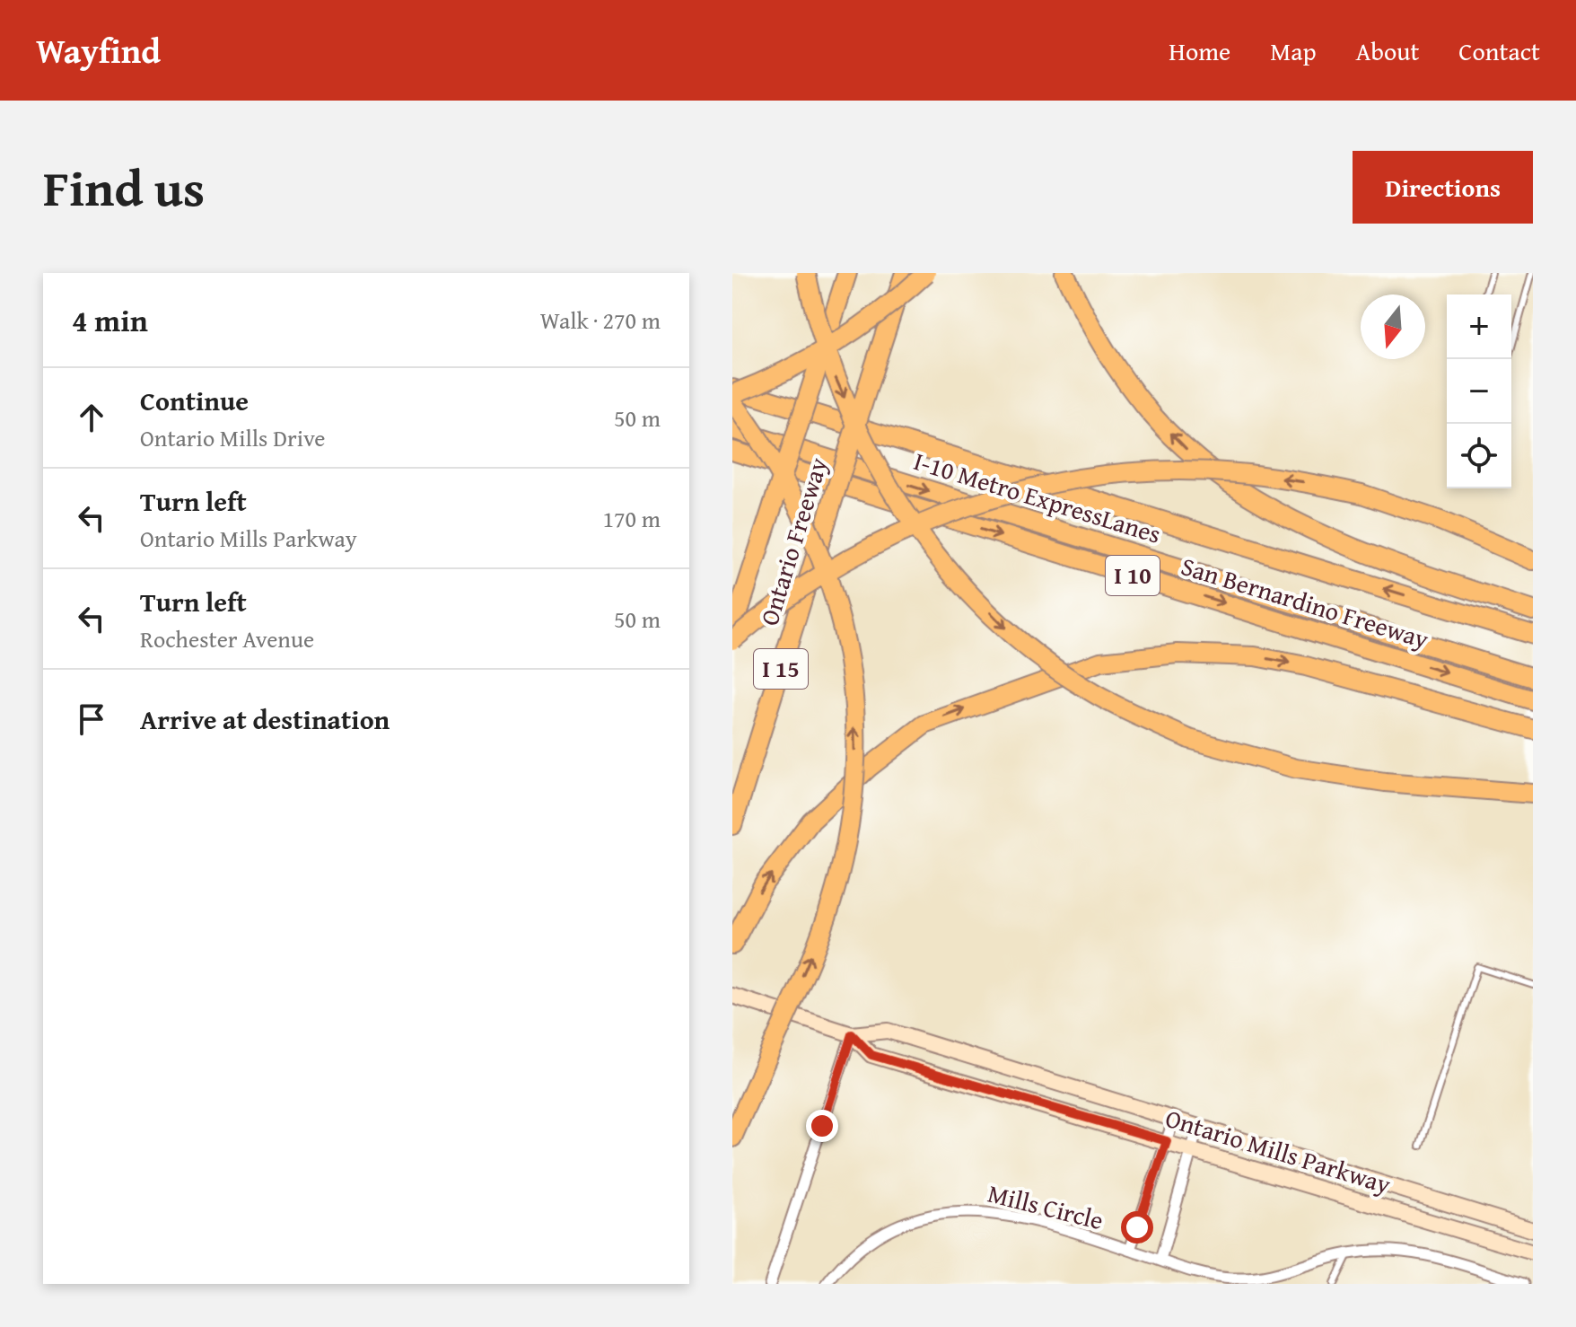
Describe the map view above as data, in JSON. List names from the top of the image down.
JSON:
{
  "streets": {
    "highway": [
      "I-10 Metro ExpressLanes",
      "Ontario Freeway",
      "I 10",
      "San Bernardino Freeway",
      "I 15"
    ],
    "main road": ["Ontario Mills Parkway"],
    "street": ["Mills Circle"]
  },
  "north": "bottom",
  "page": {
    "header": "Wayfind",
    "nav": [
      "Home",
      "Map",
      "About",
      "Contact"
    ],
    "title": "Find us",
    "buttons": "Directions",
    "heading": ["4 min", "Walk · 270 m"],
    "map_buttons": ["+", "−"],
    "list": [
      ["Continue", "Ontario Mills Drive", "50 m"],
      ["Turn left", "Ontario Mills Parkway", "170 m"],
      ["Turn left", "Rochester Avenue", "50 m"],
      "Arrive at destination"
    ]
  }
}
